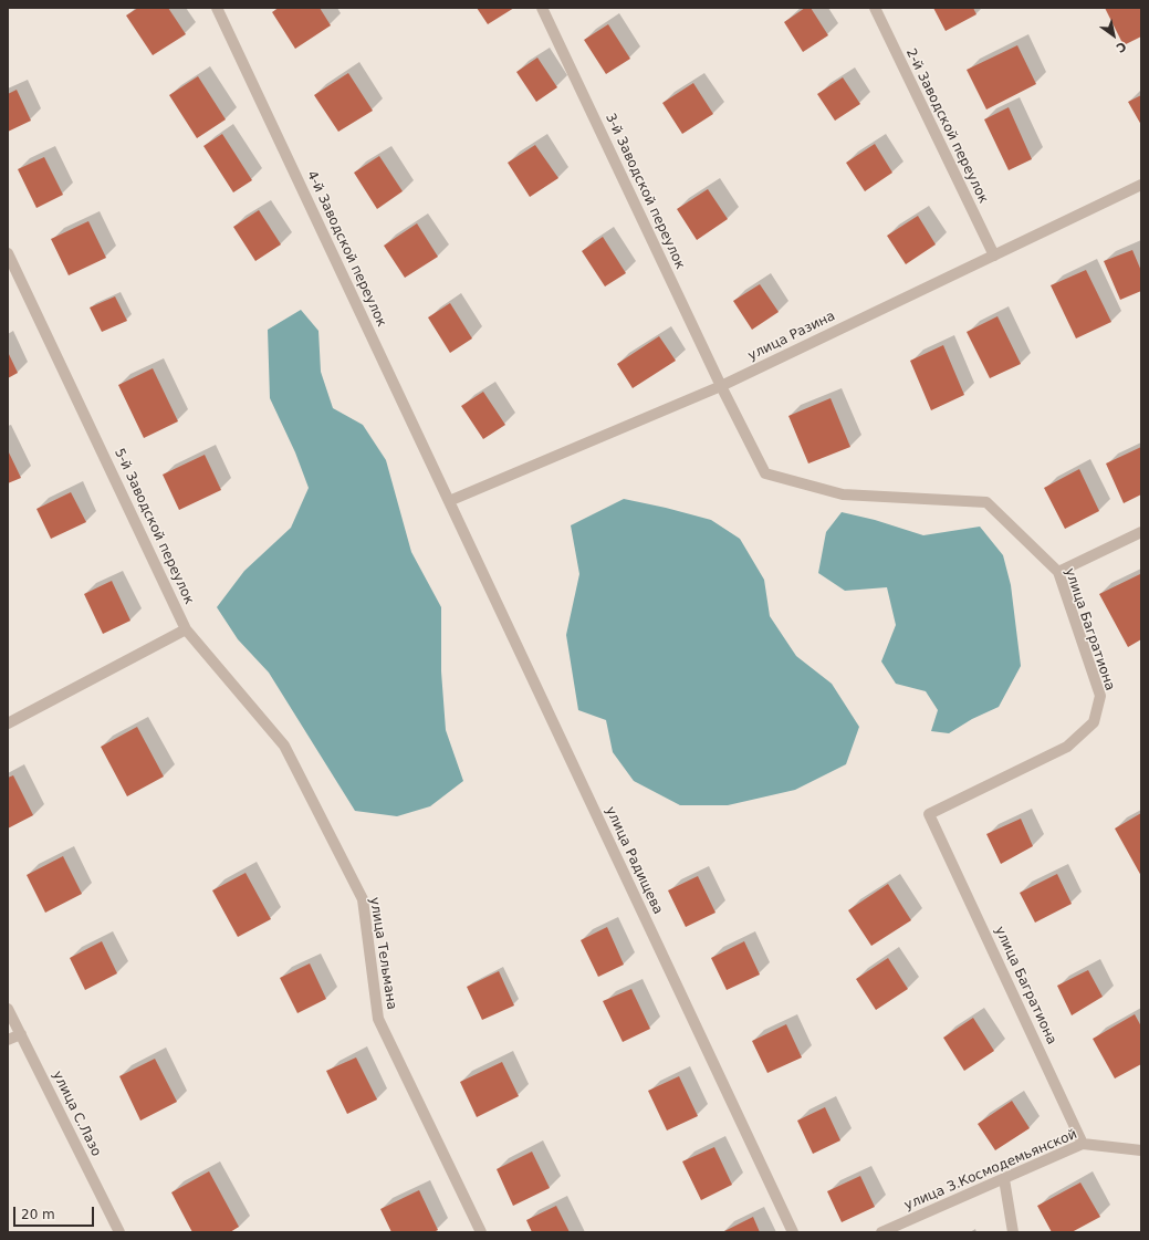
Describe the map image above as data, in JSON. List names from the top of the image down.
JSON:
{
  "streets": {
    "street": [
      "2-й Заводской переулок",
      "3-й Заводской переулок",
      "4-й Заводской переулок",
      "улица Разина",
      "5-й Заводской переулок",
      "улица Багратиона",
      "улица Радищева",
      "улица Тельмана",
      "улица С.Лазо",
      "улица З.Космодемьянской"
    ]
  },
  "crossings": [
    ["2-й Заводской переулок", "улица Разина"],
    ["3-й Заводской переулок", "улица Разина"],
    ["3-й Заводской переулок", "улица Багратиона"],
    ["4-й Заводской переулок", "улица Разина"],
    ["4-й Заводской переулок", "улица Радищева"],
    ["улица Разина", "улица Багратиона"],
    ["улица Разина", "улица Радищева"],
    ["5-й Заводской переулок", "улица Тельмана"],
    ["улица Багратиона", "улица З.Космодемьянской"]
  ],
  "scale_bar": "20 m",
  "north": "bottom right"
}
